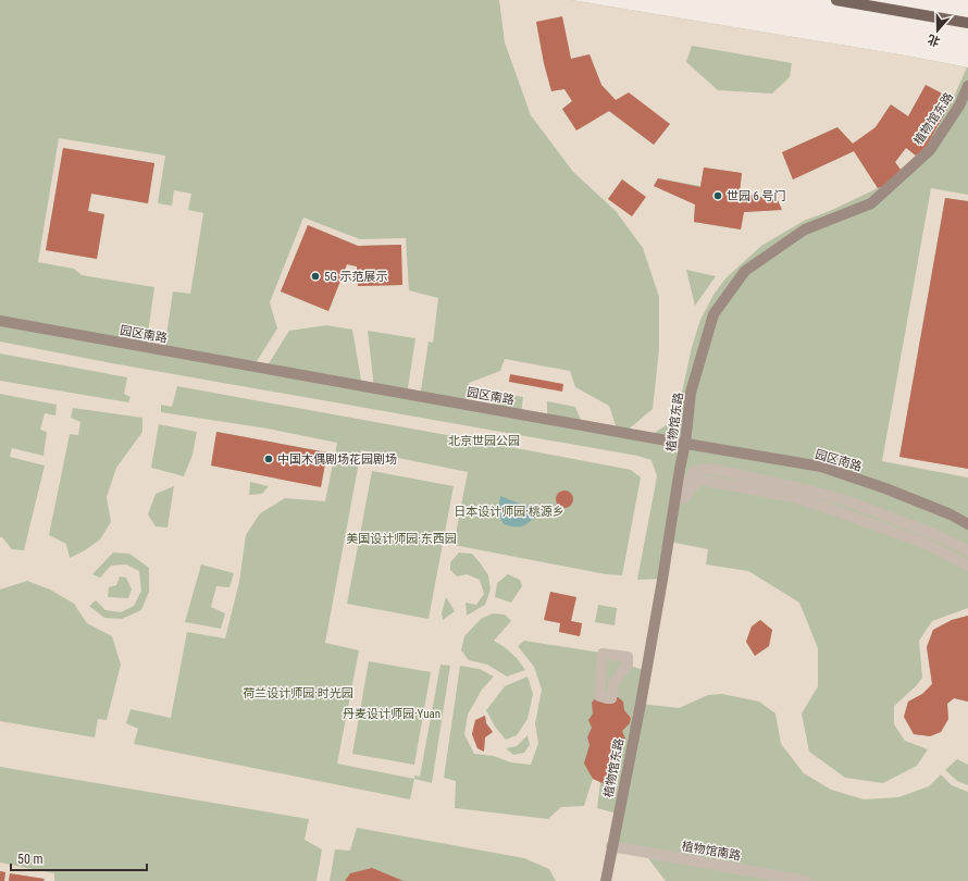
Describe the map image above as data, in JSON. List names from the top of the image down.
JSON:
{
  "streets": {
    "street": ["植物馆东路", "园区南路", "植物馆南路"]
  },
  "crossings": [
    ["植物馆东路", "园区南路"],
    ["植物馆东路", "植物馆南路"]
  ],
  "parks": [
    "北京世园公园",
    "日本设计师园·桃源乡",
    "美国设计师园·东西园",
    "荷兰设计师园·时光园",
    "丹麦设计师园·Yuan"
  ],
  "places": ["世园 6 号门", "5G 示范展示", "中国木偶剧场花园剧场"],
  "scale_bar": "50 m",
  "north": "bottom"
}
